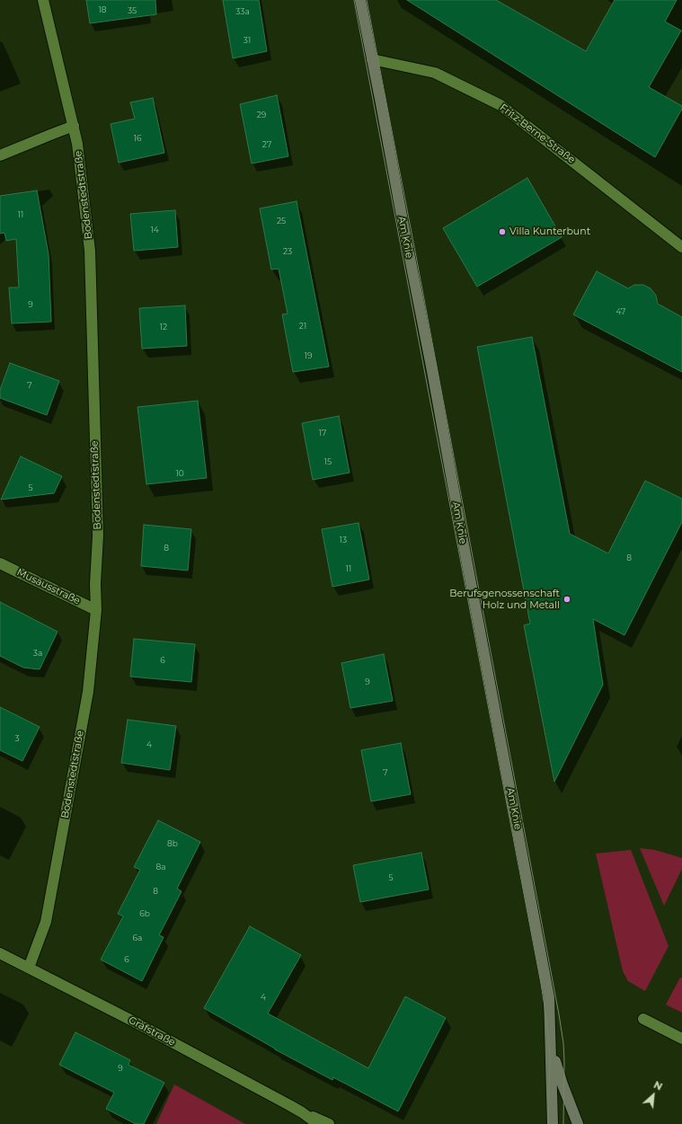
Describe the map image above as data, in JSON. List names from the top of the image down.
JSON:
{
  "streets": {
    "main road": ["Am Knie"],
    "street": [
      "Fritz-Berne-Straße",
      "Bodenstedtstraße",
      "Musäusstraße",
      "Gräfstraße"
    ]
  },
  "crossings": [
    ["Fritz-Berne-Straße", "Am Knie"],
    ["Bodenstedtstraße", "Musäusstraße"],
    ["Bodenstedtstraße", "Gräfstraße"]
  ],
  "places": ["Villa Kunterbunt", "Berufsgenossenschaft Holz und Metall"],
  "house_numbers": [
    "18",
    "35",
    "33a",
    "31",
    "29",
    "16",
    "27",
    "11",
    "25",
    "14",
    "23",
    "9",
    "47",
    "21",
    "12",
    "19",
    "7",
    "17",
    "15",
    "10",
    "5",
    "13",
    "8",
    "8",
    "11",
    "3a",
    "6",
    "9",
    "3",
    "4",
    "7",
    "8b",
    "8a",
    "5",
    "8",
    "6b",
    "6a",
    "6",
    "4",
    "9"
  ],
  "north": "top right"
}
